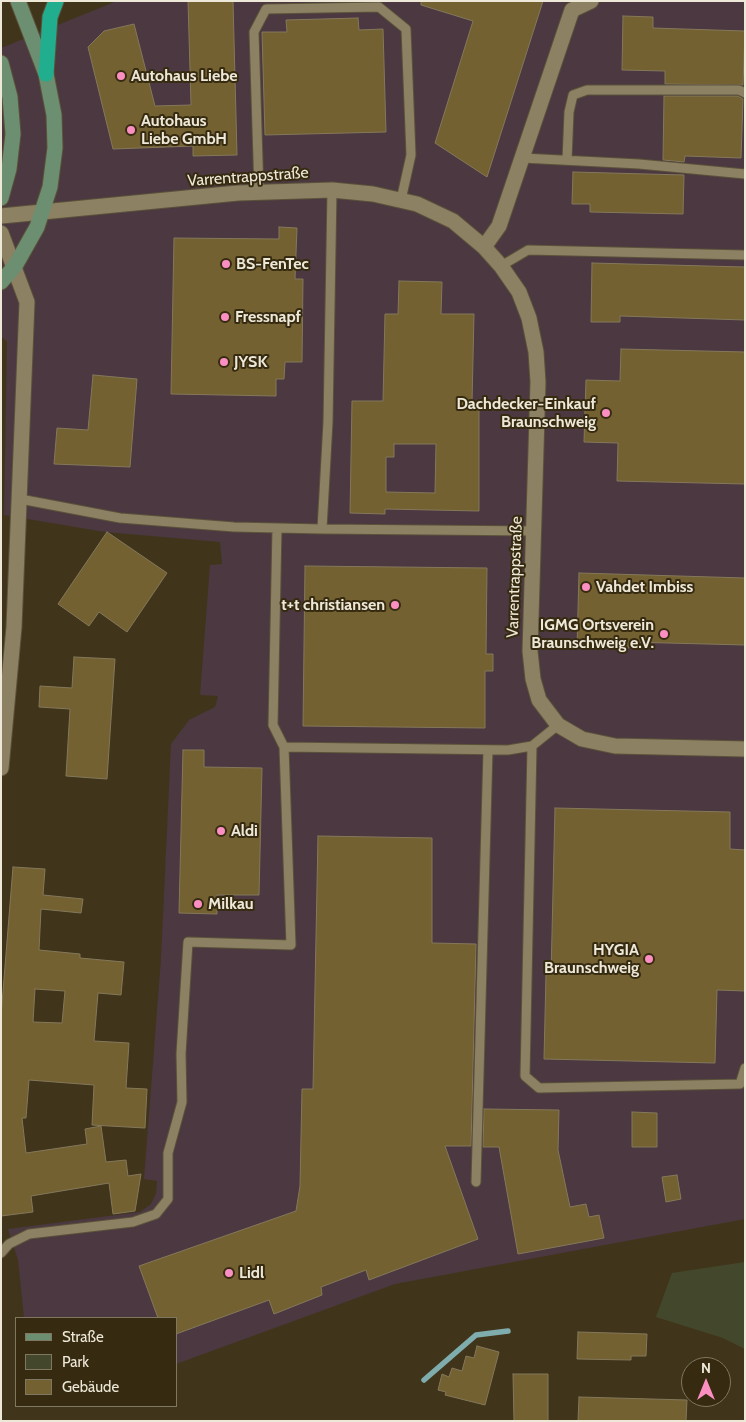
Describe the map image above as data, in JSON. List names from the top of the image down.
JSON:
{
  "streets": {
    "street": ["Varrentrappstraße"]
  },
  "places": [
    "Autohaus Liebe",
    "Autohaus Liebe GmbH",
    "BS-FenTec",
    "Fressnapf",
    "JYSK",
    "Dachdecker-Einkauf Braunschweig",
    "Vahdet Imbiss",
    "t+t christiansen",
    "IGMG Ortsverein Braunschweig e.V.",
    "Aldi",
    "Milkau",
    "HYGIA Braunschweig",
    "Lidl"
  ],
  "legend": ["Straße", "Park", "Gebäude"],
  "north": "top"
}
